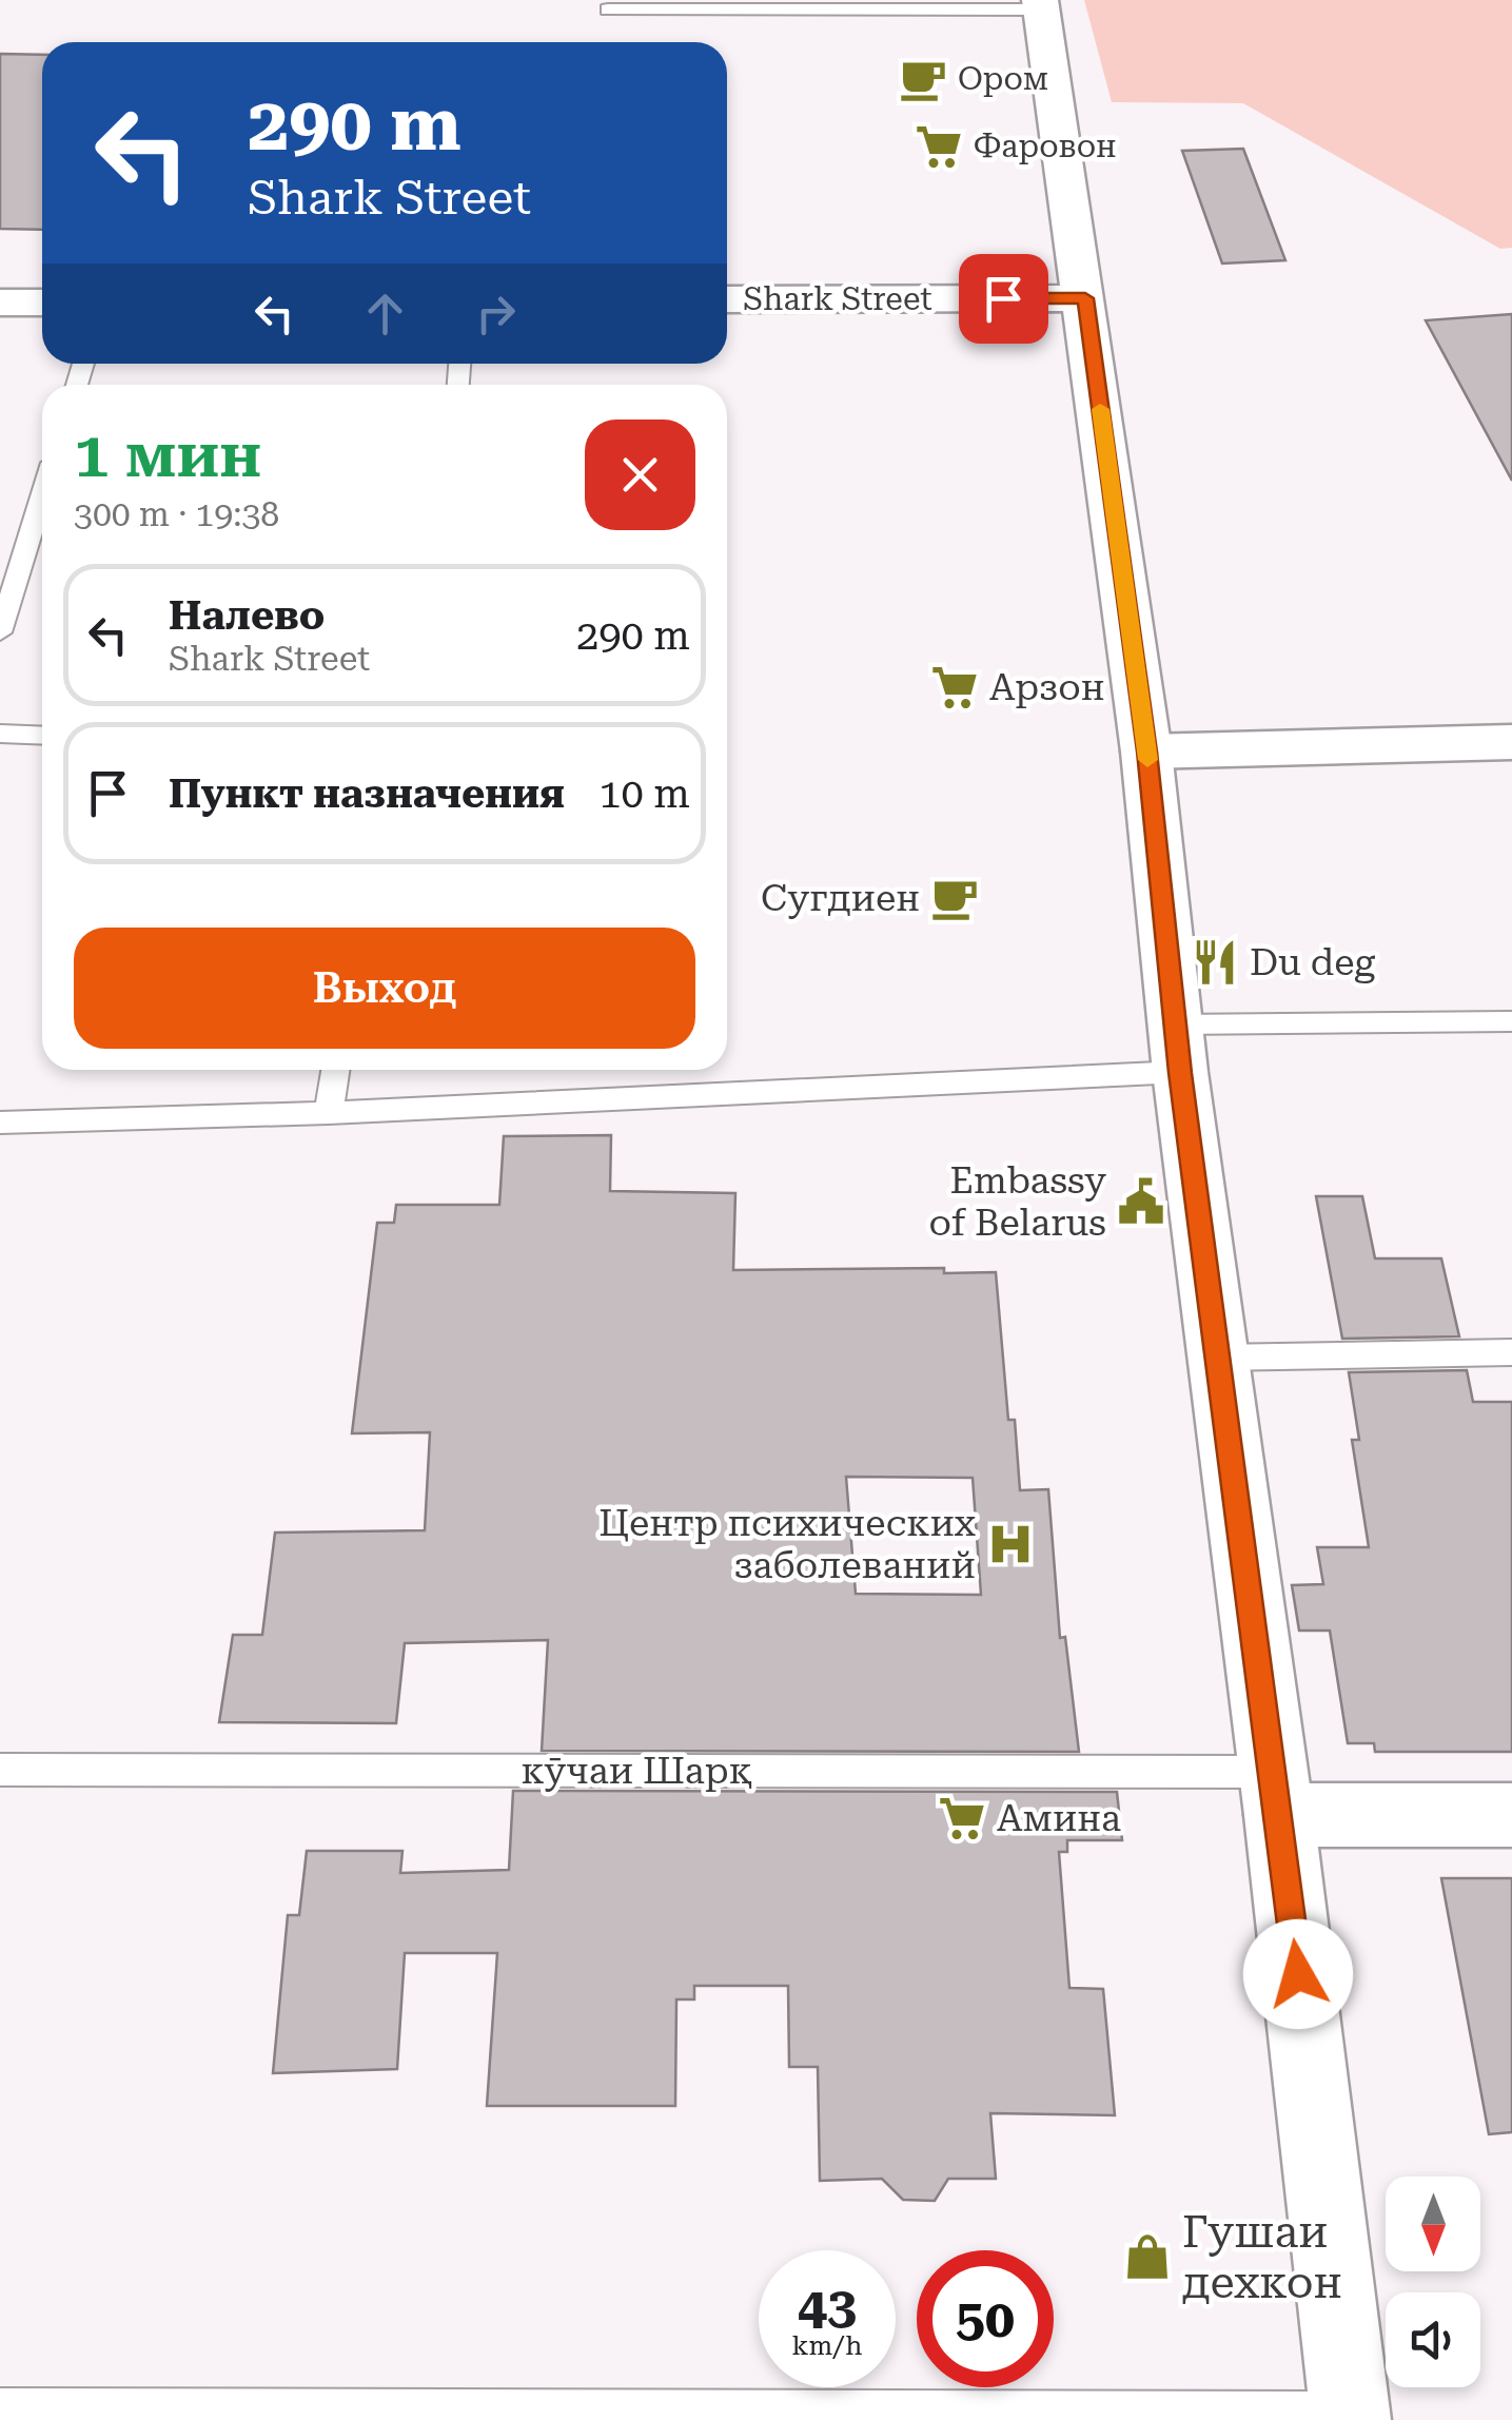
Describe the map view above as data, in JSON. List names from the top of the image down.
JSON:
{
  "streets": {
    "main road": ["Shark Street"],
    "lane": ["кӯчаи Шарқ"]
  },
  "places": {
    "cafe": ["Ором", "Сугдиен"],
    "supermarket": ["Фаровон", "Арзон", "Амина"],
    "restaurant": ["Du deg"],
    "public building": ["Embassy of Belarus"],
    "hospital": ["Центр психических заболеваний"],
    "shop": ["Гушаи дехкон"]
  },
  "north": "bottom",
  "page": {
    "turn": ["290 m", "Shark Street"],
    "heading": ["1 мин", "300 m · 19:38"],
    "list": [
      {
        "name": "Налево",
        "note": "Shark Street",
        "value": "290 m"
      },
      {
        "name": "Пункт назначения",
        "value": "10 m"
      }
    ],
    "buttons": "Выход",
    "speed": "43 km/h",
    "limit": "50"
  }
}
